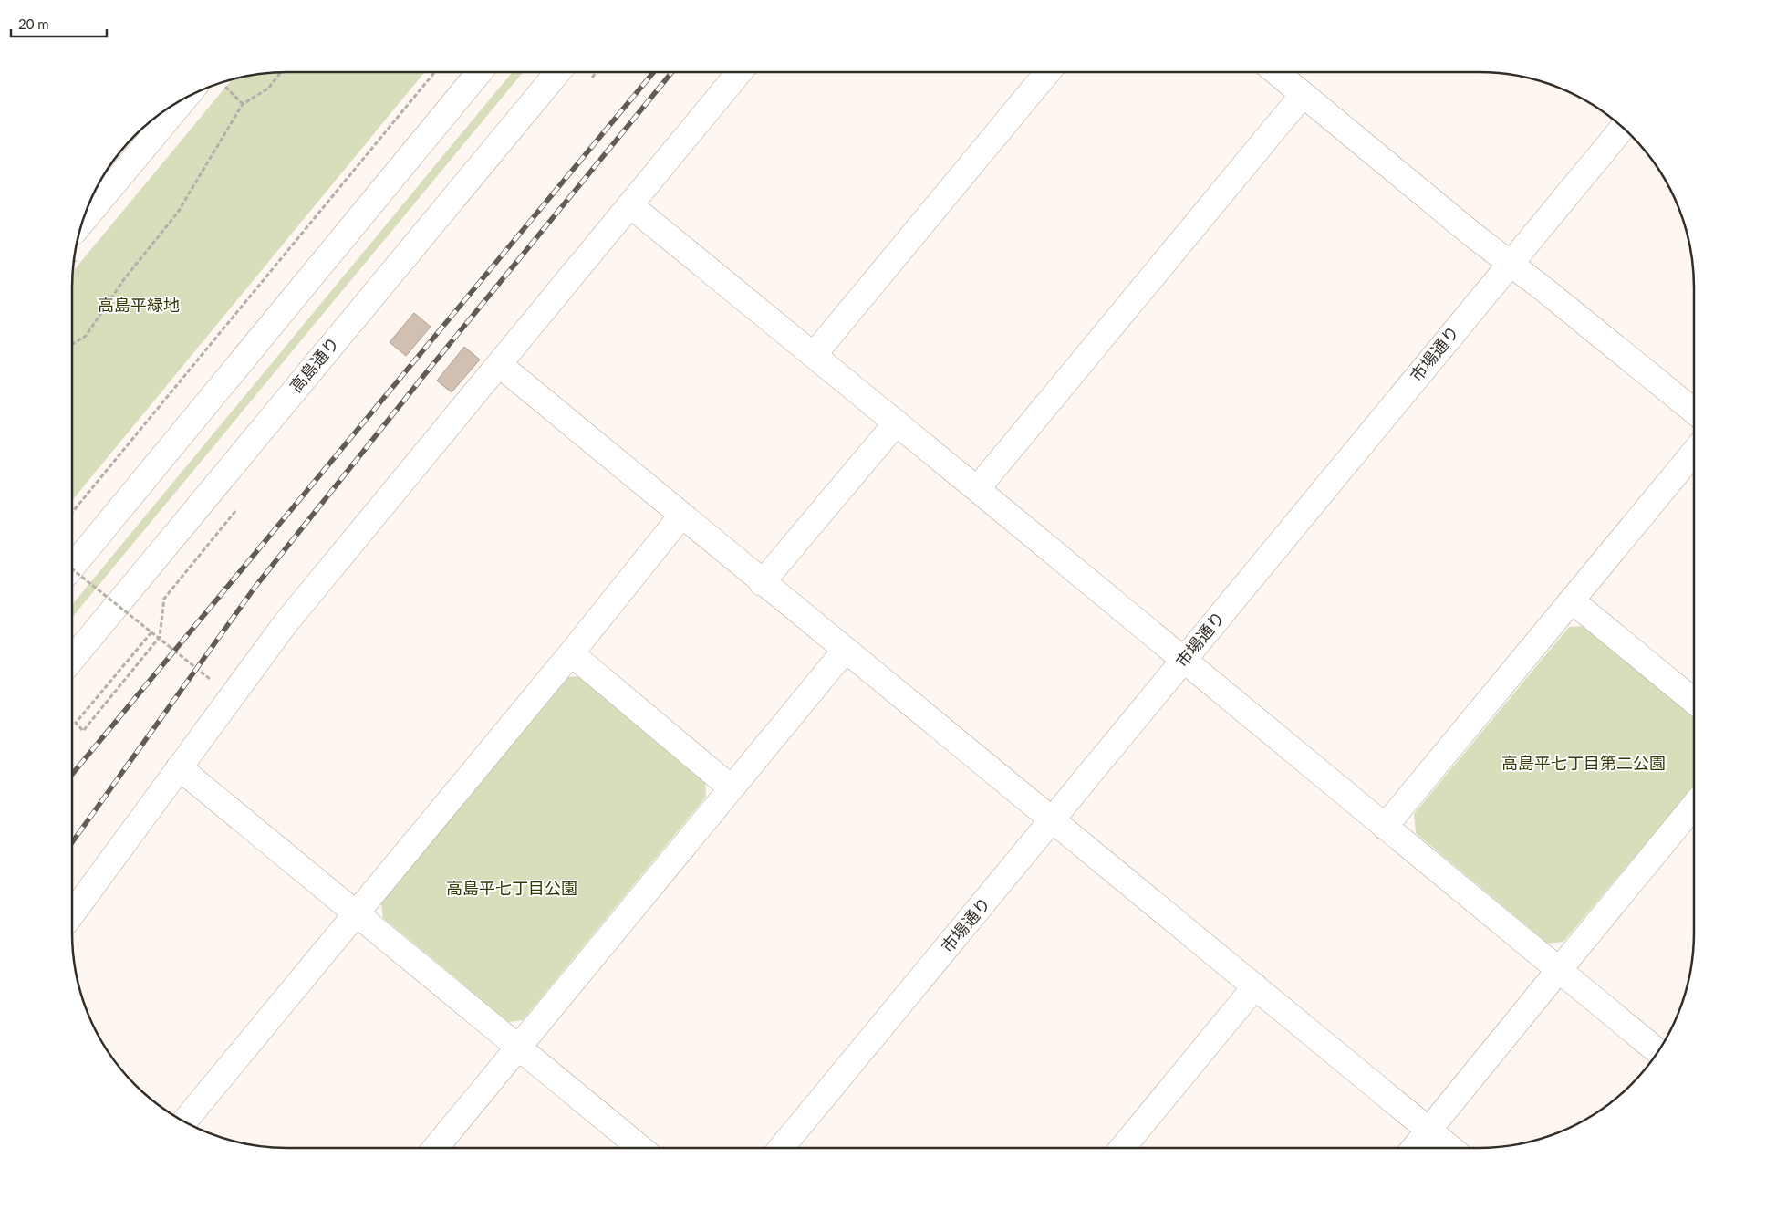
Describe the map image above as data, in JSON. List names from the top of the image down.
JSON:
{
  "streets": {
    "street": ["市場通り", "高島通り"]
  },
  "parks": ["高島平緑地", "高島平七丁目第二公園", "高島平七丁目公園"],
  "scale_bar": "20 m"
}
